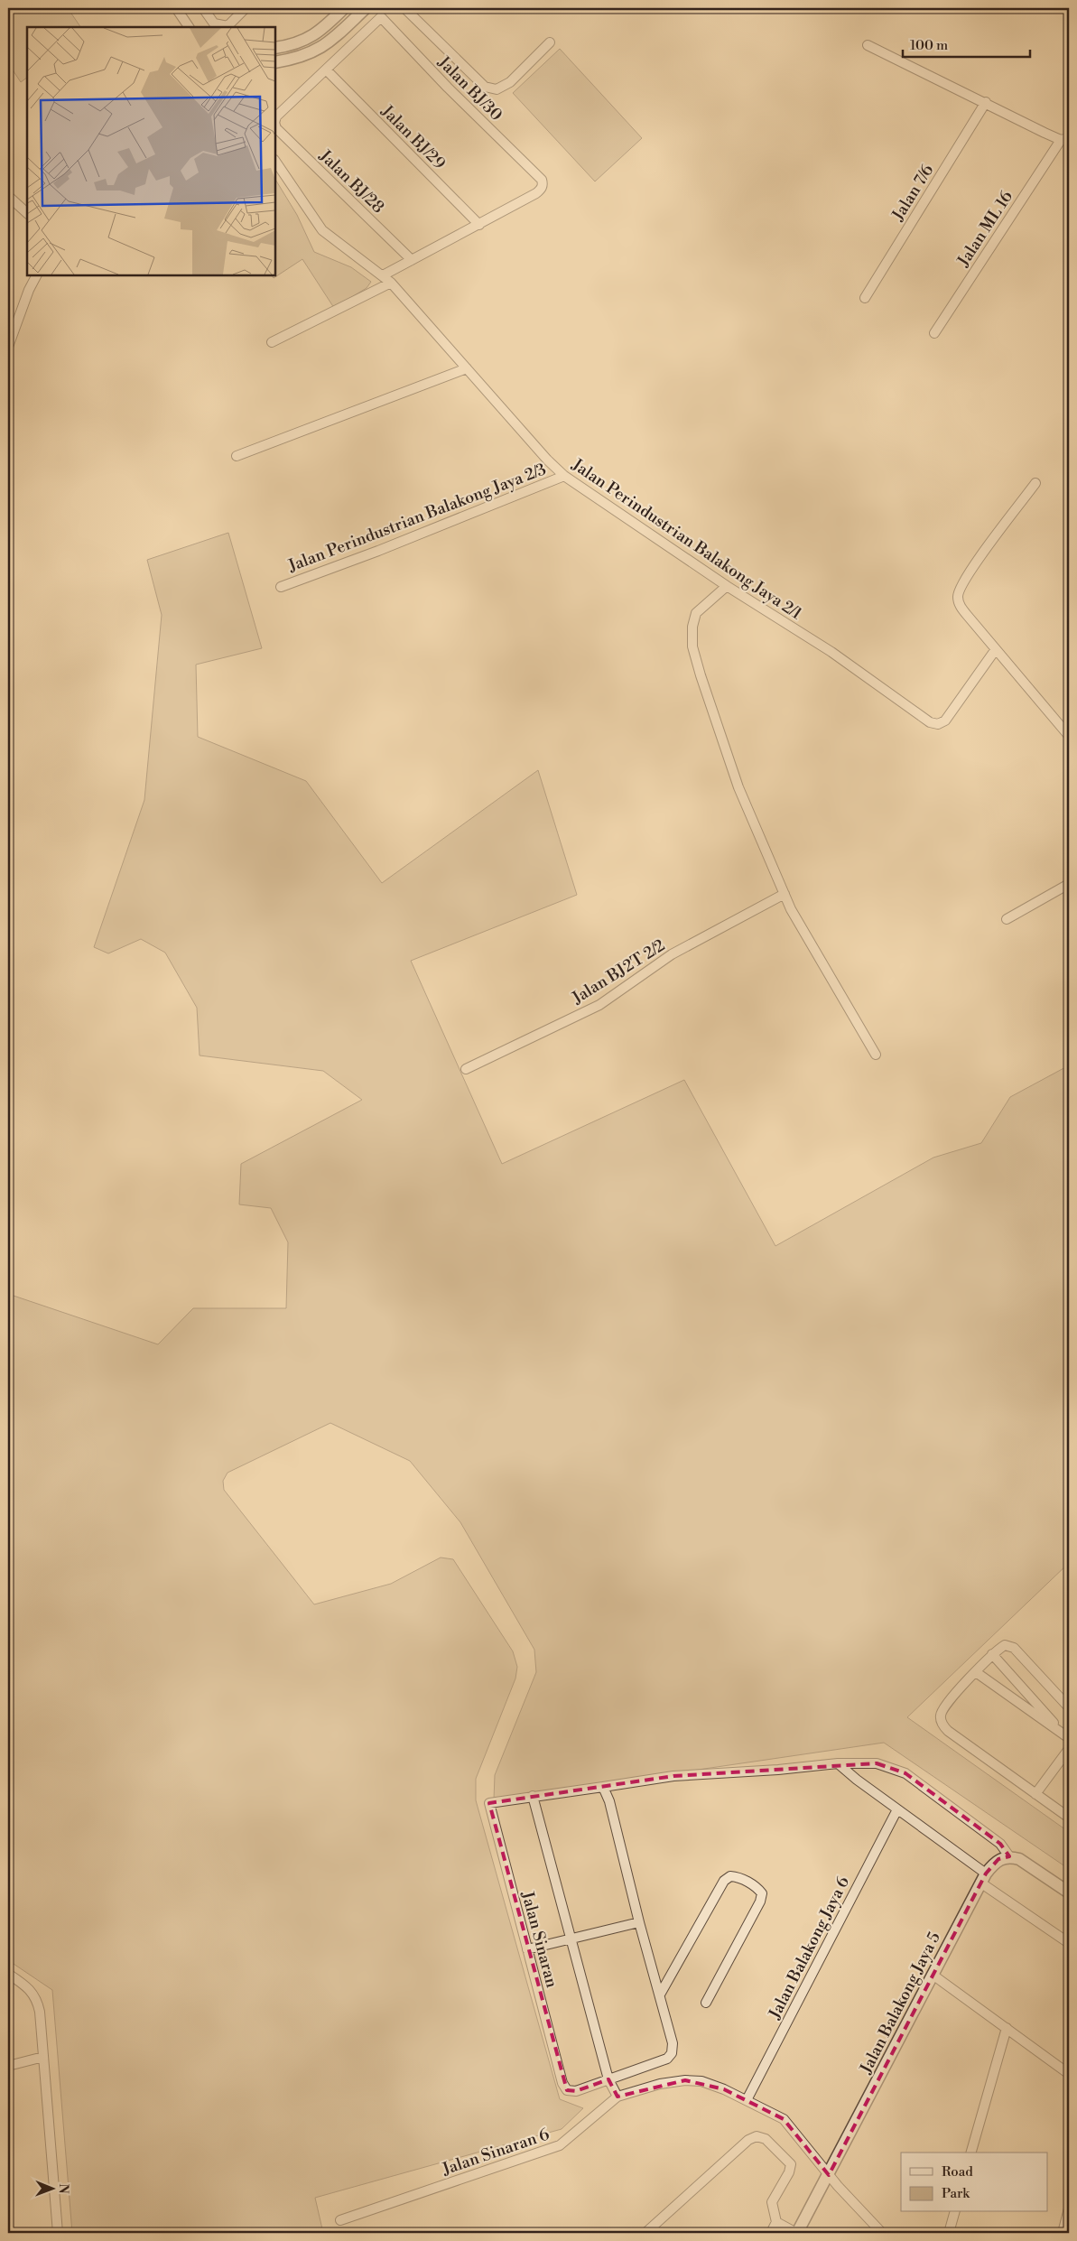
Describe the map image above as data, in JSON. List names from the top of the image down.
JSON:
{
  "streets": {
    "street": [
      "Jalan BJ/30",
      "Jalan BJ/29",
      "Jalan BJ/28",
      "Jalan 7/6",
      "Jalan ML 16",
      "Jalan Perindustrian Balakong Jaya 2/3",
      "Jalan Perindustrian Balakong Jaya 2/1",
      "Jalan BJ2T 2/2",
      "Jalan Sinaran",
      "Jalan Balakong Jaya 6",
      "Jalan Balakong Jaya 5",
      "Jalan Sinaran 6"
    ]
  },
  "crossings": [
    ["Jalan BJ/30", "Jalan BJ/29"],
    ["Jalan Perindustrian Balakong Jaya 2/3", "Jalan Perindustrian Balakong Jaya 2/1"],
    ["Jalan Balakong Jaya 6", "Jalan Sinaran 6"],
    ["Jalan Balakong Jaya 5", "Jalan Sinaran 6"]
  ],
  "legend": ["Road", "Park"],
  "scale_bar": "100 m",
  "north": "right"
}
